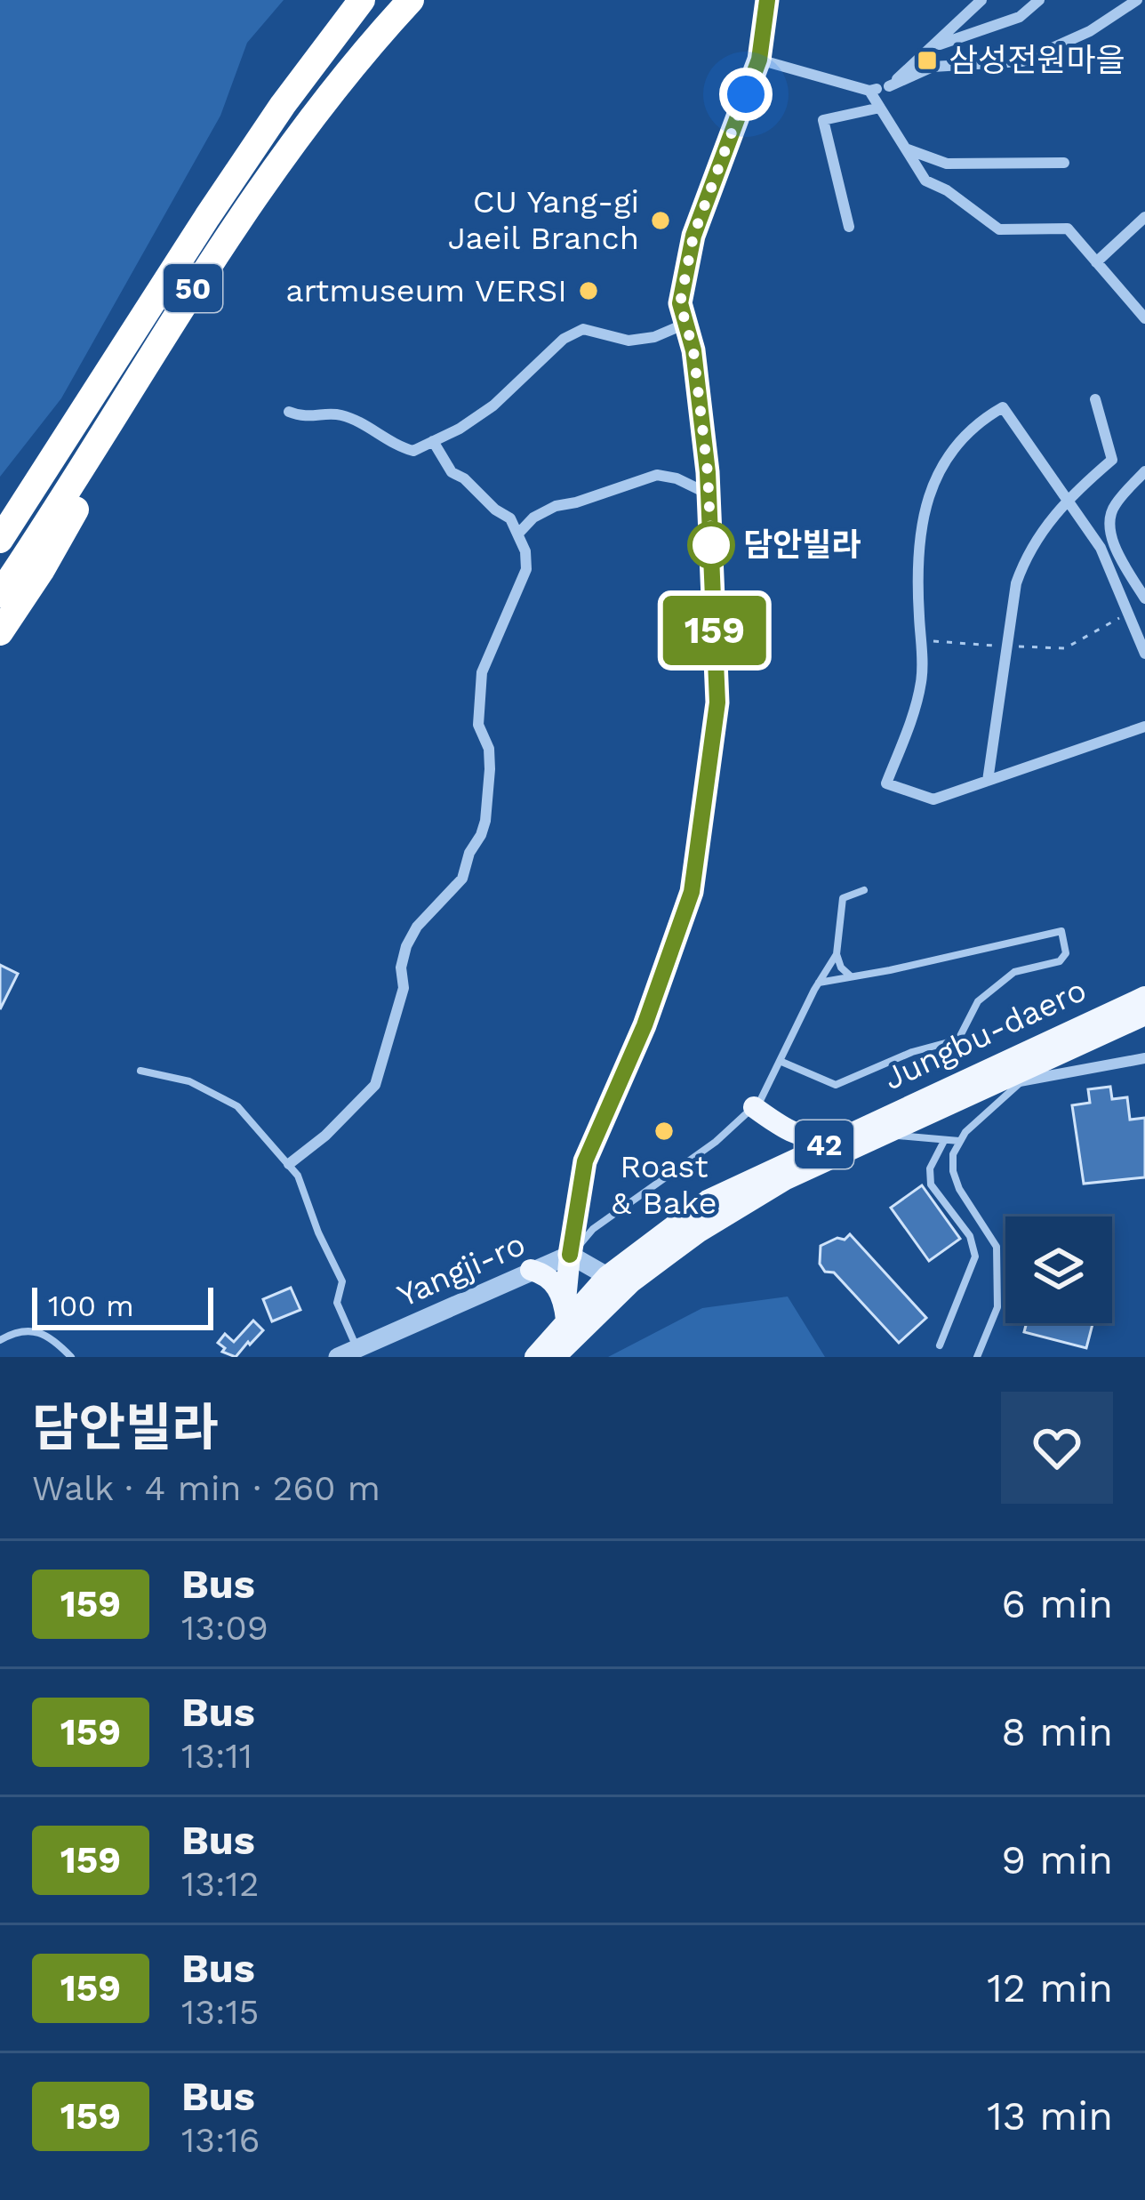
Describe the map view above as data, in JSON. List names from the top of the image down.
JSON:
{
  "streets": {
    "highway": ["50"],
    "main road": ["Jungbu-daero", "42"],
    "street": ["Yangji-ro"]
  },
  "crossings": [
    ["Jungbu-daero", "Yangji-ro"]
  ],
  "places": {
    "transit": ["삼성전원마을"],
    "other": [
      "CU Yang-gi Jaeil Branch",
      "artmuseum VERSI",
      "담안빌라",
      "Roast & Bake"
    ]
  },
  "lines": ["bus line 159"],
  "scale_bar": "100 m",
  "page": {
    "on_map": "159",
    "scale": "100 m",
    "heading": ["담안빌라", "Walk · 4 min · 260 m"],
    "list": [
      {
        "mark": "159",
        "name": "Bus",
        "note": "13:09",
        "value": "6 min"
      },
      {
        "mark": "159",
        "name": "Bus",
        "note": "13:11",
        "value": "8 min"
      },
      {
        "mark": "159",
        "name": "Bus",
        "note": "13:12",
        "value": "9 min"
      },
      {
        "mark": "159",
        "name": "Bus",
        "note": "13:15",
        "value": "12 min"
      },
      {
        "mark": "159",
        "name": "Bus",
        "note": "13:16",
        "value": "13 min"
      }
    ]
  }
}
